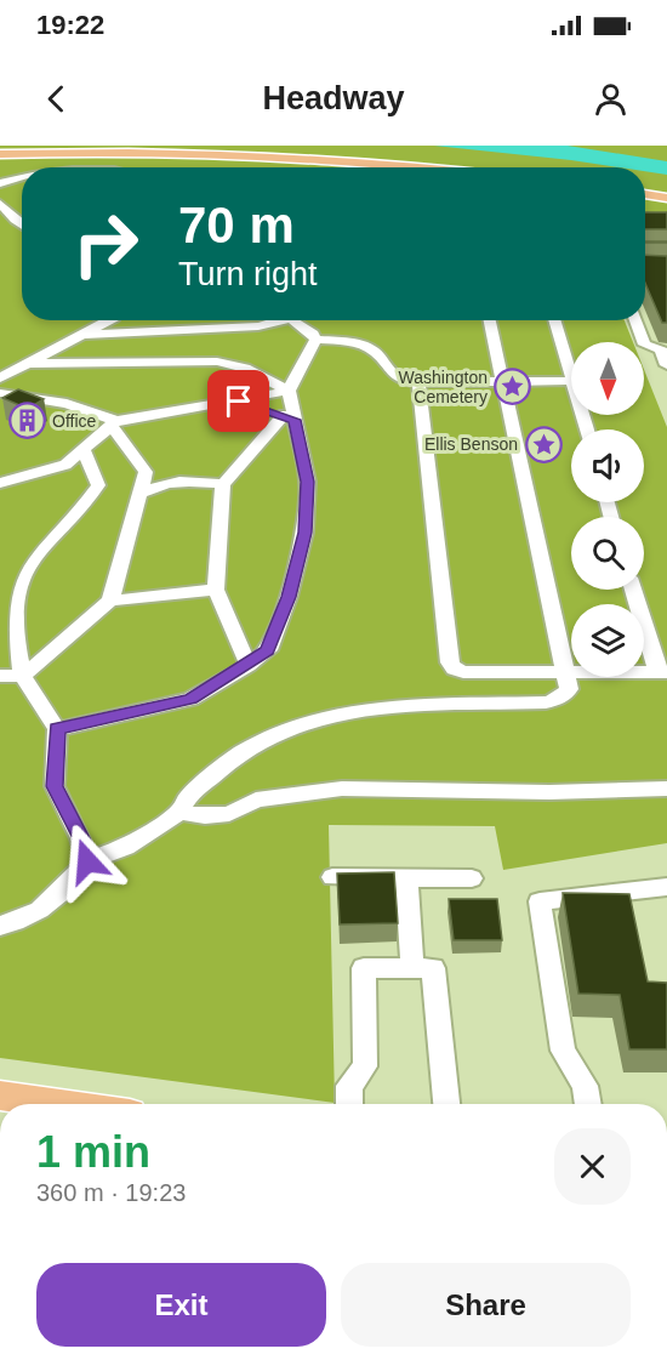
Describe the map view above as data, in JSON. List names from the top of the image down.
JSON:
{
  "places": {
    "place": ["Washington Cemetery", "Ellis Benson"],
    "building": ["Office"]
  },
  "north": "bottom",
  "page": {
    "status": "19:22",
    "header": "Headway",
    "turn": ["70 m", "Turn right"],
    "heading": ["1 min", "360 m · 19:23"],
    "buttons": ["Exit", "Share"]
  }
}
